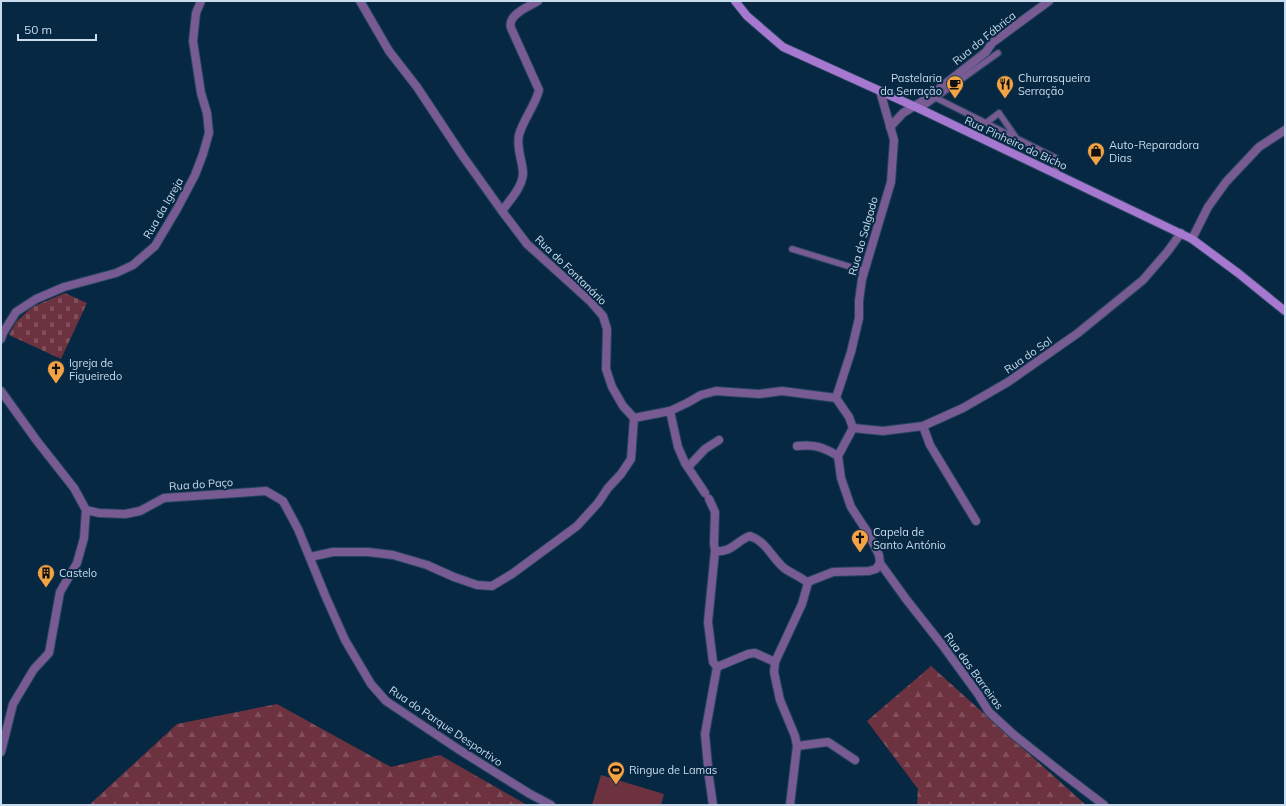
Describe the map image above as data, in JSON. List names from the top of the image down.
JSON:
{
  "streets": {
    "main road": ["Rua Pinheiro do Bicho"],
    "street": [
      "Rua da Fábrica",
      "Rua da Igreja",
      "Rua do Salgado",
      "Rua do Fontanário",
      "Rua do Sol",
      "Rua do Paço",
      "Rua das Barreiras",
      "Rua do Parque Desportivo"
    ]
  },
  "crossings": [
    ["Rua da Fábrica", "Rua Pinheiro do Bicho"],
    ["Rua Pinheiro do Bicho", "Rua do Salgado"],
    ["Rua Pinheiro do Bicho", "Rua do Sol"],
    ["Rua do Paço", "Rua do Parque Desportivo"]
  ],
  "places": {
    "cafe": ["Pastelaria da Serração"],
    "restaurant": ["Churrasqueira Serração"],
    "shop": ["Auto-Reparadora Dias"],
    "church": ["Igreja de Figueiredo", "Capela de Santo António"],
    "building": ["Castelo"],
    "sports": ["Ringue de Lamas"]
  },
  "scale_bar": "50 m"
}
